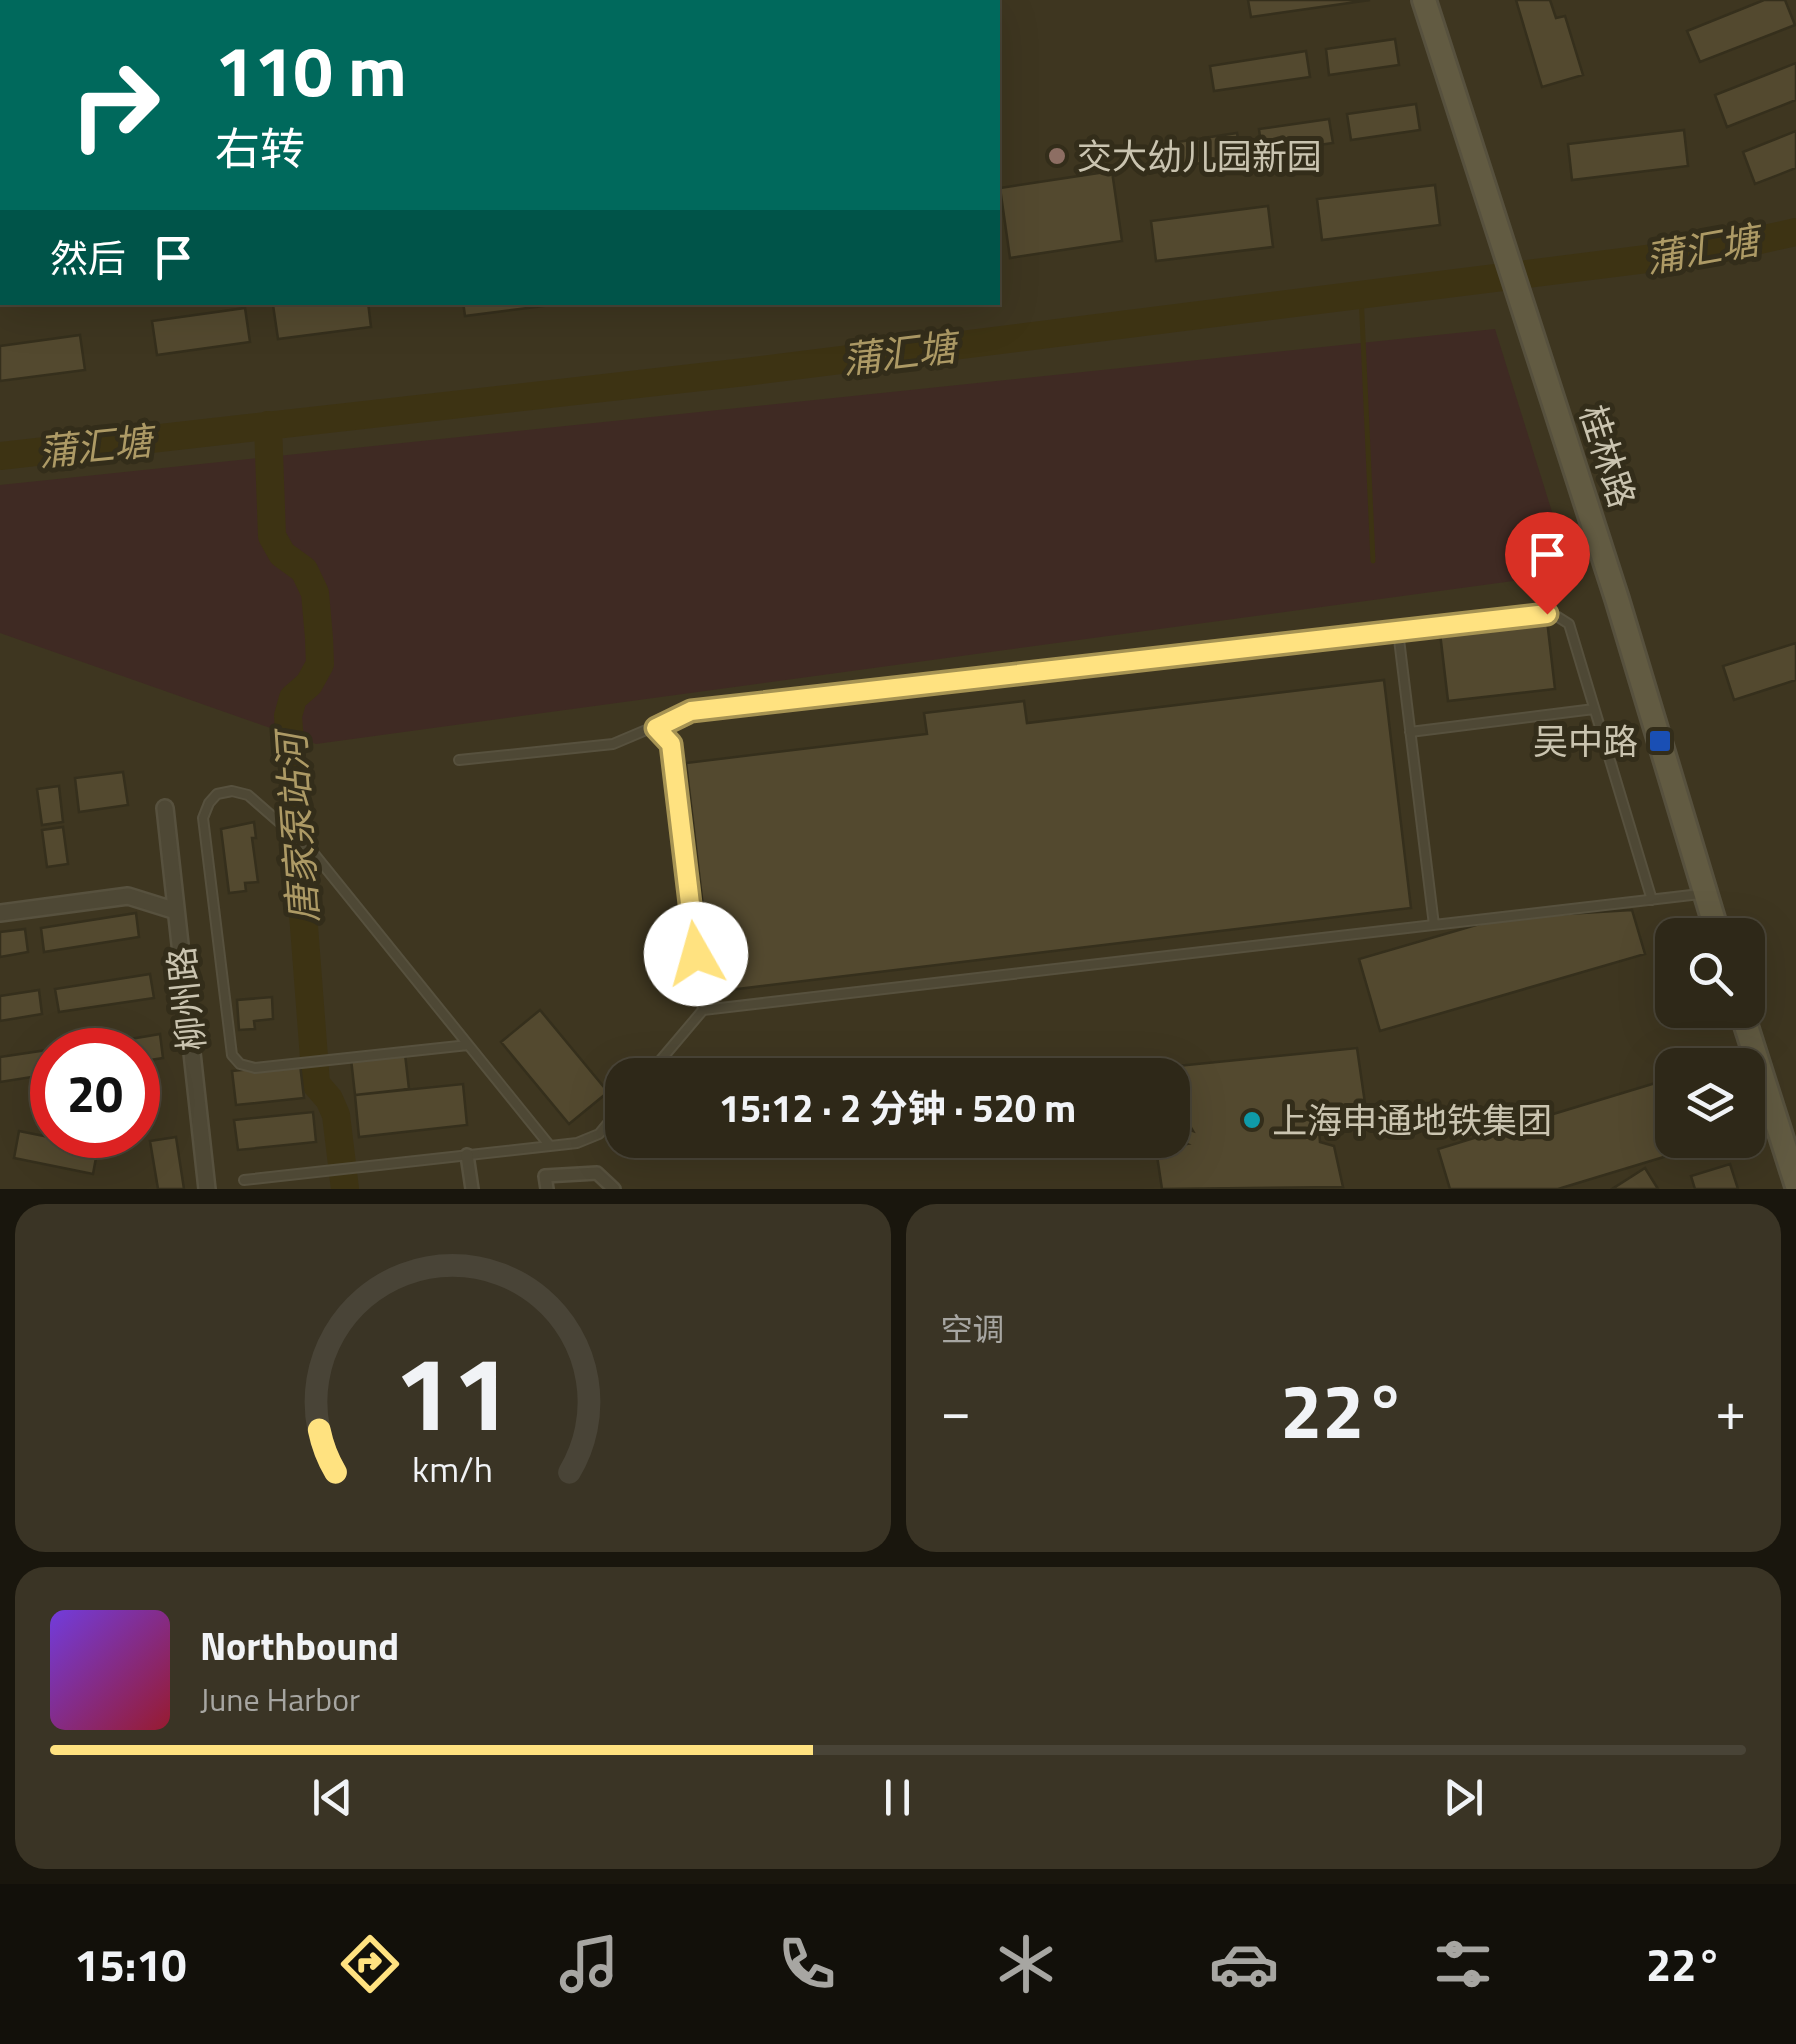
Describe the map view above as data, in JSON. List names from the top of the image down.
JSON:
{
  "streets": {
    "main road": ["桂林路"],
    "street": ["柳州路"]
  },
  "water": ["蒲汇塘", "唐家泵站河"],
  "places": {
    "other": ["交大幼儿园新园", "上海申通地铁集团"],
    "transit": ["吴中路"]
  },
  "page": {
    "turn": ["110 m", "右转"],
    "then": "然后",
    "limit": "20",
    "trip": "15:12 · 2 分钟 · 520 m",
    "tile": "空调",
    "heat": ["−", "22°", "+"],
    "song": ["Northbound", "June Harbor"],
    "tabs": ["15:10", "22°"],
    "gauge": ["11", "km/h"]
  }
}
